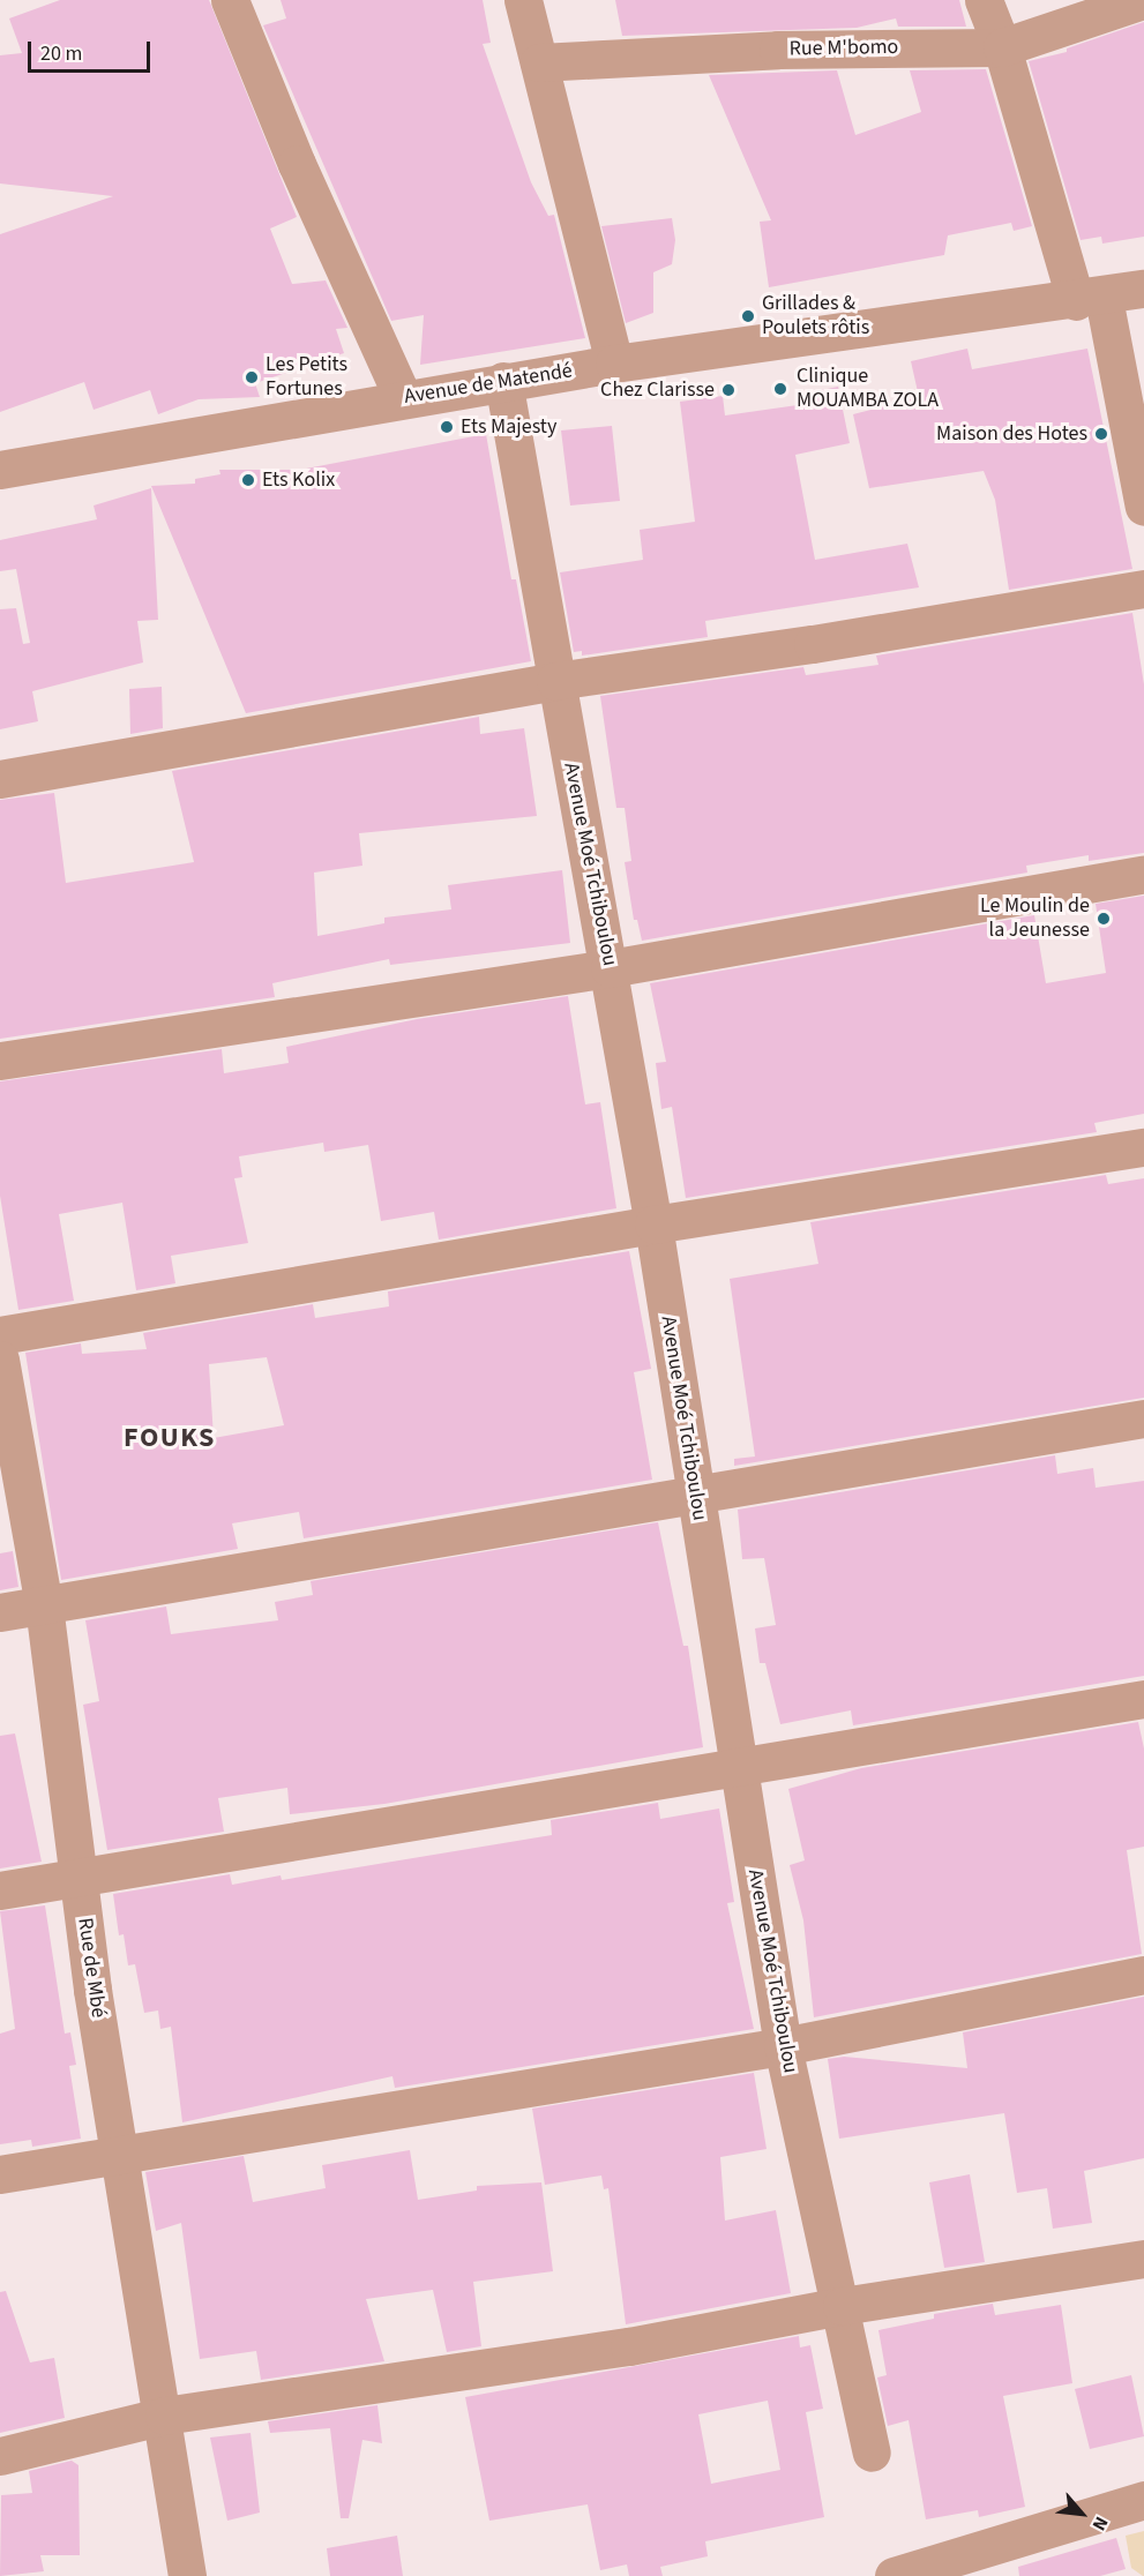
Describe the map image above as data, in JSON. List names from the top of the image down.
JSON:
{
  "streets": {
    "street": [
      "Rue M'bomo",
      "Avenue de Matendé",
      "Avenue Moé Tchiboulou",
      "Rue de Mbé"
    ]
  },
  "crossings": [
    ["Avenue de Matendé", "Avenue Moé Tchiboulou"]
  ],
  "districts": ["FOUKS"],
  "places": [
    "Grillades & Poulets rôtis",
    "Les Petits Fortunes",
    "Clinique MOUAMBA ZOLA",
    "Chez Clarisse",
    "Ets Majesty",
    "Maison des Hotes",
    "Ets Kolix",
    "Le Moulin de la Jeunesse"
  ],
  "scale_bar": "20 m",
  "north": "bottom right"
}
